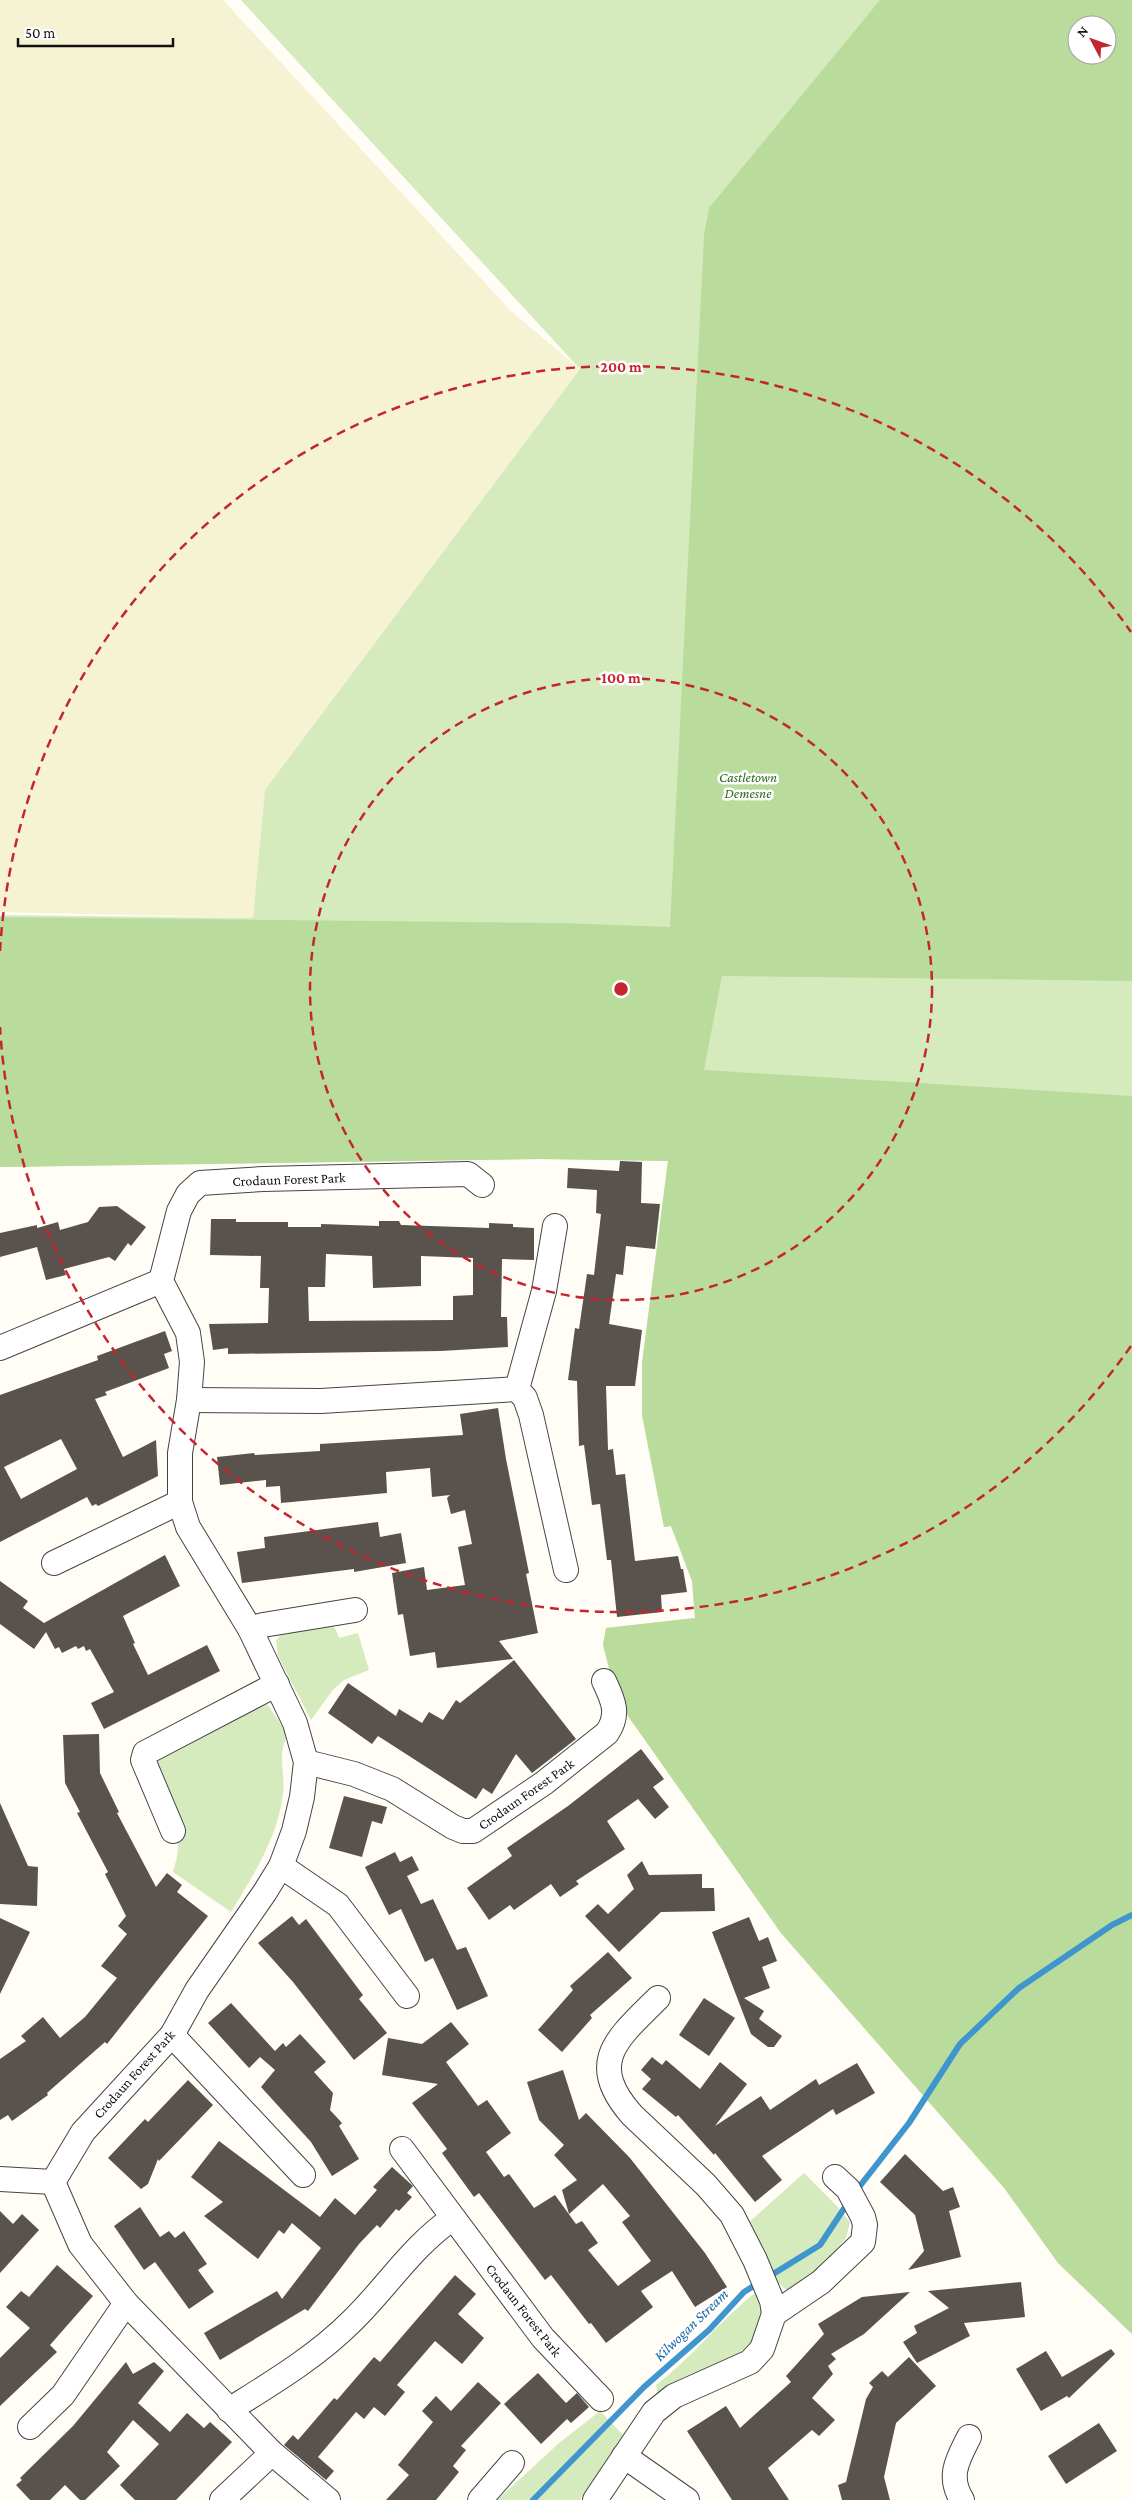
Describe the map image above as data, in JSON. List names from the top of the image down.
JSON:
{
  "streets": {
    "street": ["Crodaun Forest Park"]
  },
  "water": ["Kilwogan Stream"],
  "parks": ["Castletown Demesne"],
  "scale_bar": "50 m",
  "north": "top left",
  "rings": ["200 m", "100 m"]
}
